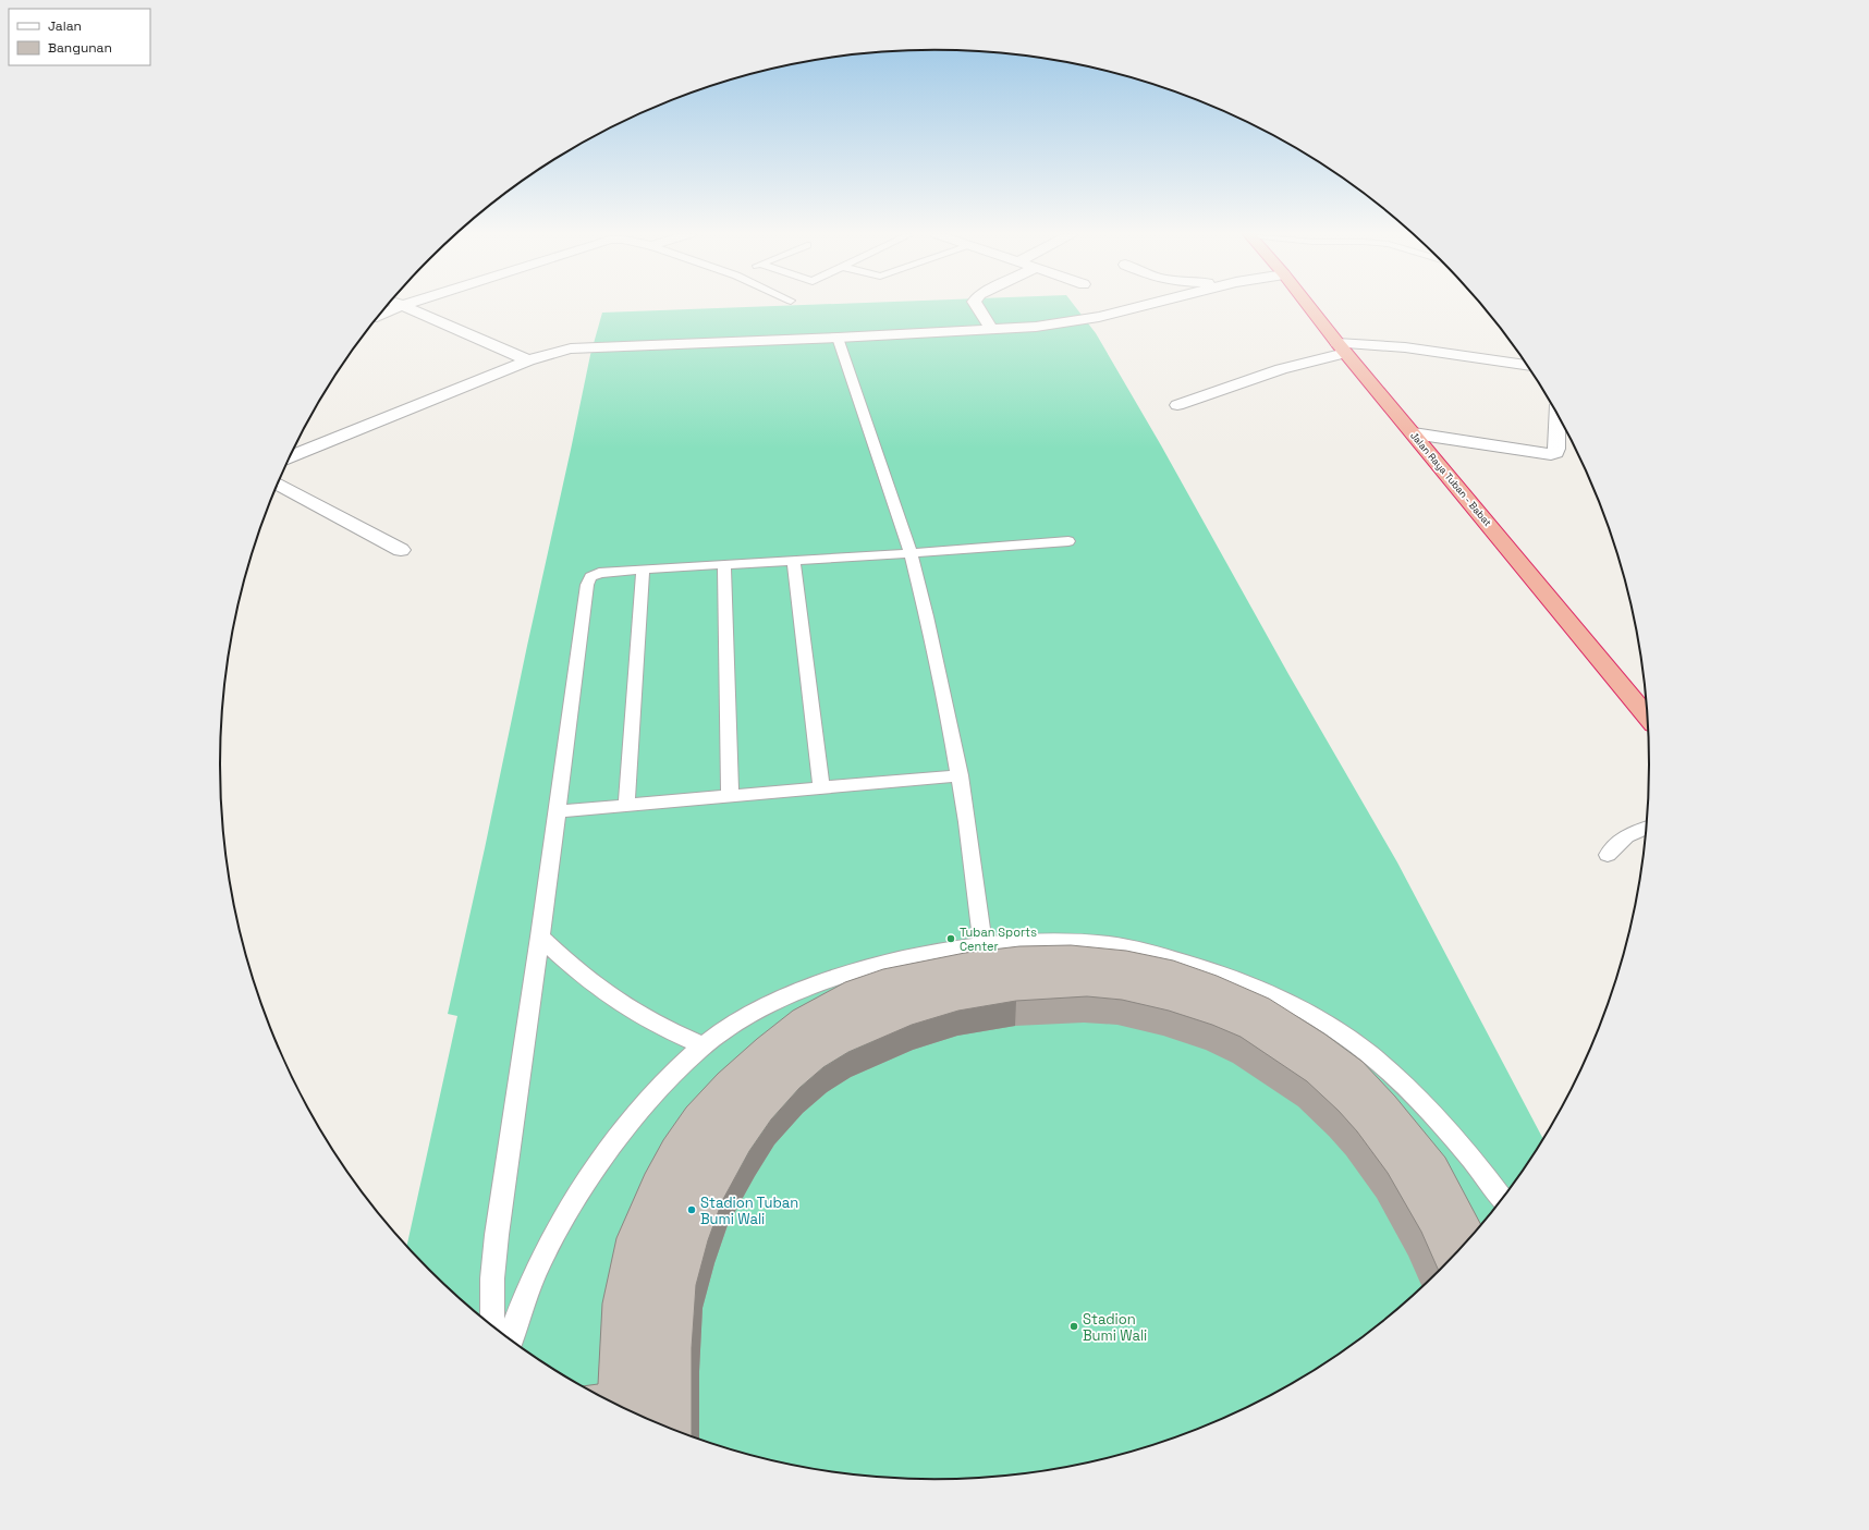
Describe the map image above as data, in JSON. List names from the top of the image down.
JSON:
{
  "streets": {
    "highway": ["Jalan Raya Tuban - Babat"]
  },
  "places": ["Tuban Sports Center", "Stadion Tuban Bumi Wali", "Stadion Bumi Wali"],
  "legend": ["Jalan", "Bangunan"]
}
